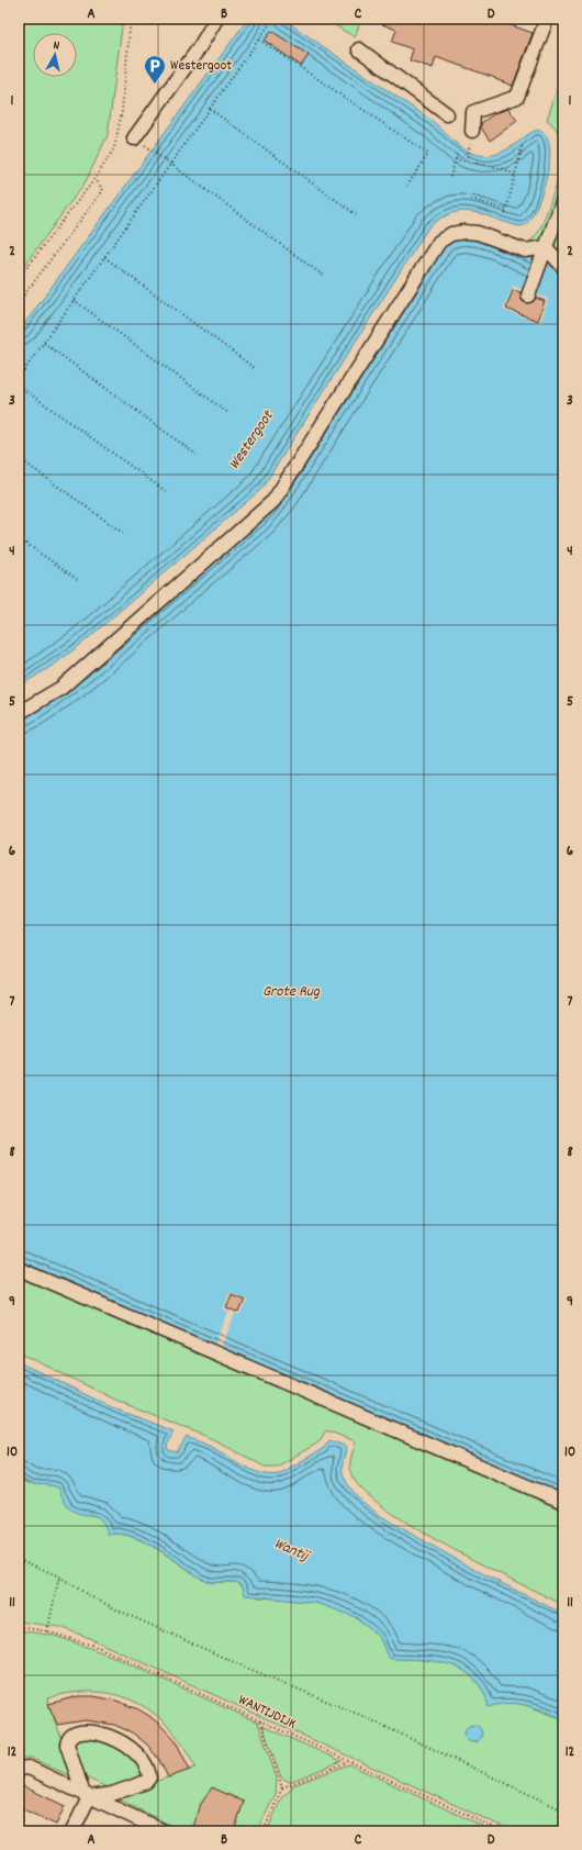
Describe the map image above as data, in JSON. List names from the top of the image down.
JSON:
{
  "streets": {
    "path": ["WANTIJDIJK"]
  },
  "water": ["Westergoot", "Grote Rug", "Wantij"],
  "places": {
    "parking": ["Westergoot"]
  },
  "north": "top",
  "grid": {
    "columns": [
      "A",
      "B",
      "C",
      "D"
    ],
    "rows": [
      "1",
      "2",
      "3",
      "4",
      "5",
      "6",
      "7",
      "8",
      "9",
      "10",
      "11",
      "12"
    ]
  }
}
